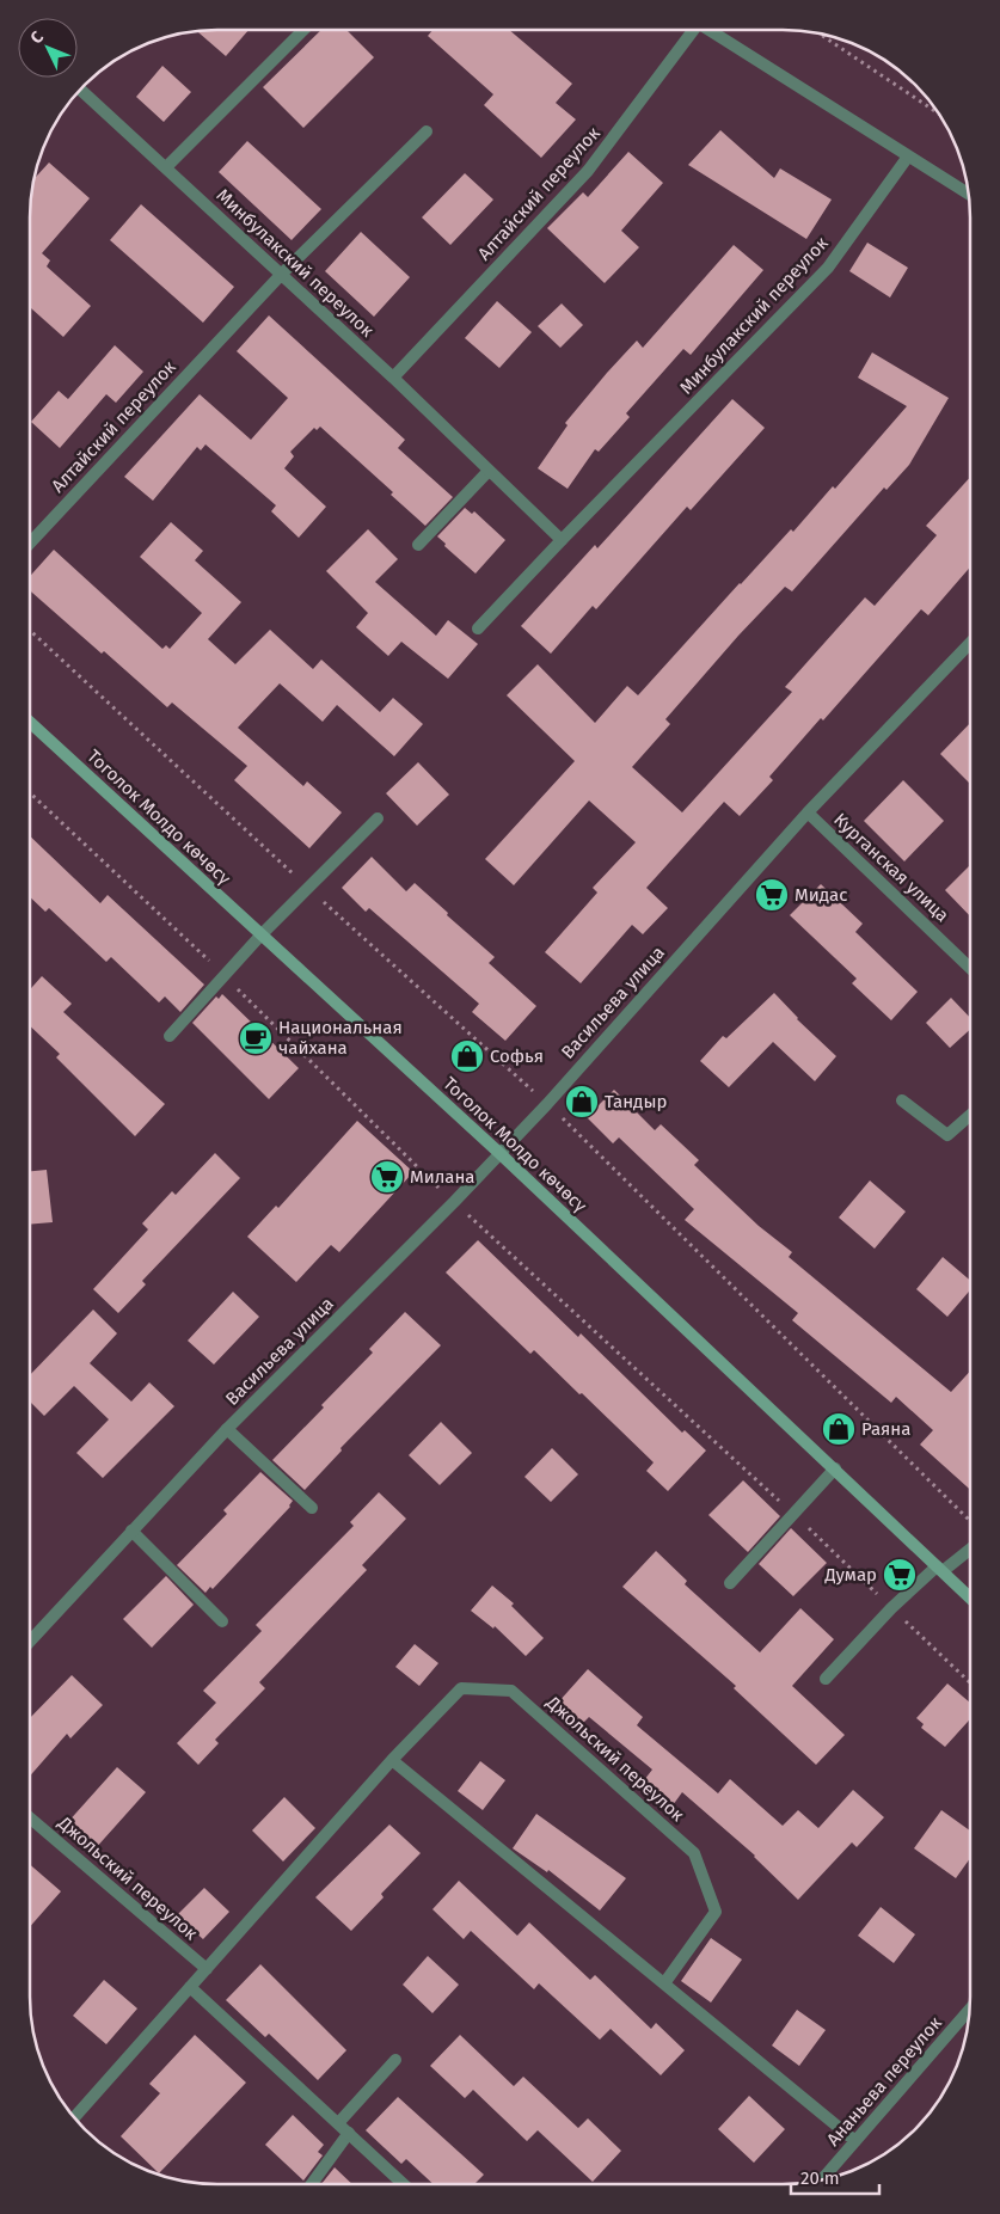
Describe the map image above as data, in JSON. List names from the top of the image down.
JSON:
{
  "streets": {
    "main road": ["Тоголок Молдо көчөсү"],
    "street": [
      "Алтайский переулок",
      "Минбулакский переулок",
      "Курганская улица",
      "Васильева улица",
      "Джольский переулок",
      "Ананьева переулок"
    ]
  },
  "crossings": [
    ["Алтайский переулок", "Минбулакский переулок"],
    ["Тоголок Молдо көчөсү", "Васильева улица"],
    ["Курганская улица", "Васильева улица"]
  ],
  "places": {
    "supermarket": ["Мидас", "Милана", "Думар"],
    "cafe": ["Национальная чайхана"],
    "shop": ["Софья", "Тандыр", "Раяна"]
  },
  "scale_bar": "20 m",
  "north": "top left"
}
